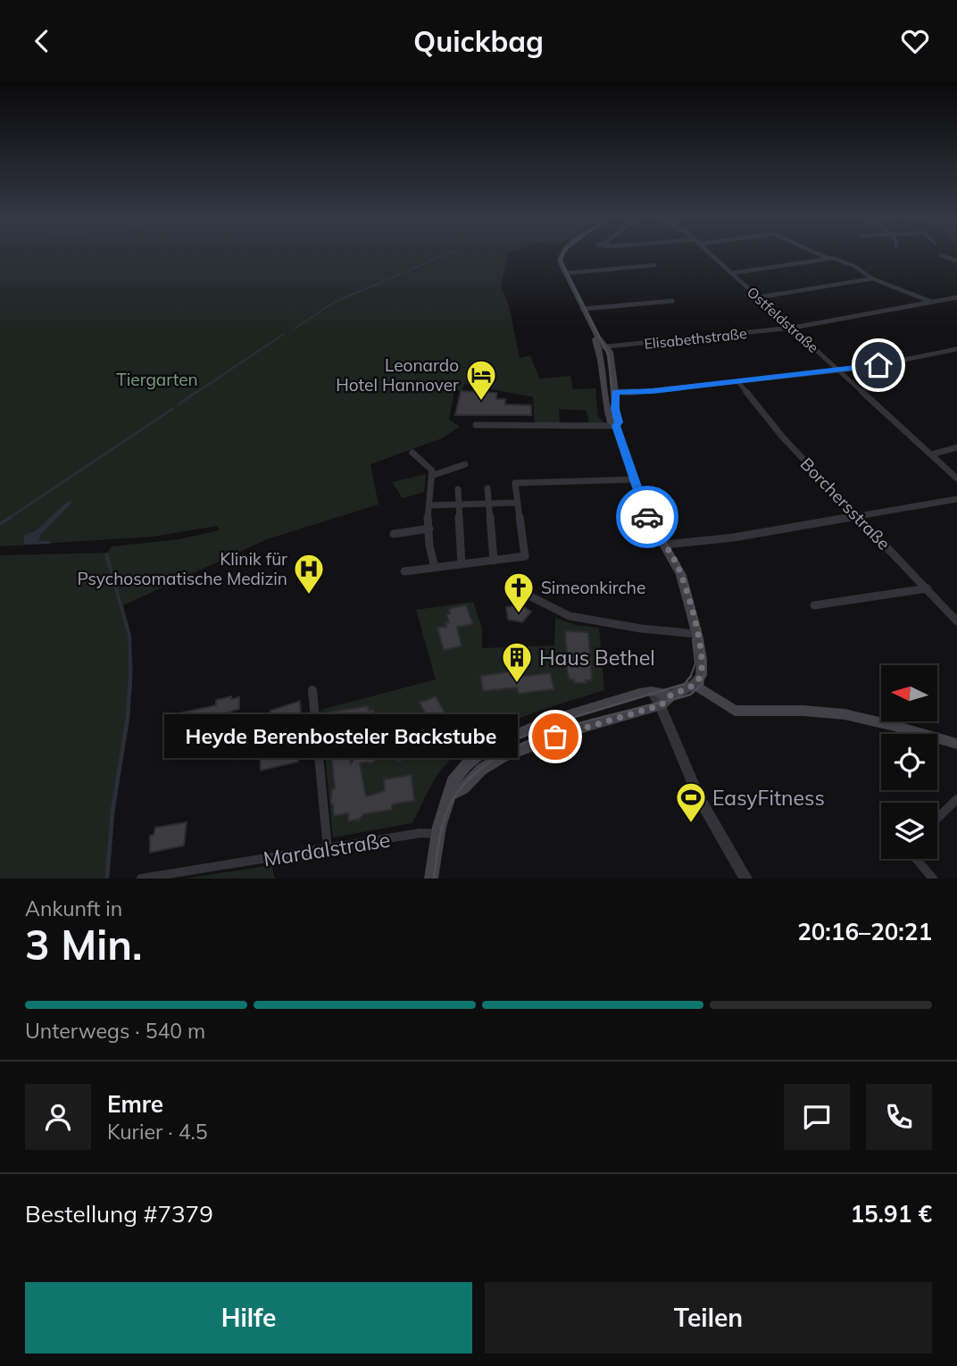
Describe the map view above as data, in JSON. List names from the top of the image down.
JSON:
{
  "streets": {
    "street": [
      "Ostfeldstraße",
      "Elisabethstraße",
      "Borchersstraße",
      "Mardalstraße"
    ]
  },
  "crossings": [
    ["Ostfeldstraße", "Elisabethstraße"]
  ],
  "parks": ["Tiergarten"],
  "places": {
    "hotel": ["Leonardo Hotel Hannover"],
    "hospital": ["Klinik für Psychosomatische Medizin"],
    "church": ["Simeonkirche"],
    "building": ["Haus Bethel"],
    "other": ["Heyde Berenbosteler Backstube"],
    "sports": ["EasyFitness"]
  },
  "north": "left",
  "page": {
    "header": "Quickbag",
    "bubble": "Heyde Berenbosteler Backstube",
    "heading": ["3 Min.", "Ankunft in", "20:16–20:21"],
    "panel": [
      "Emre",
      "Kurier · 4.5",
      "Bestellung #7379",
      "15.91 €"
    ],
    "bar": "Unterwegs · 540 m",
    "buttons": ["Hilfe", "Teilen"]
  }
}
